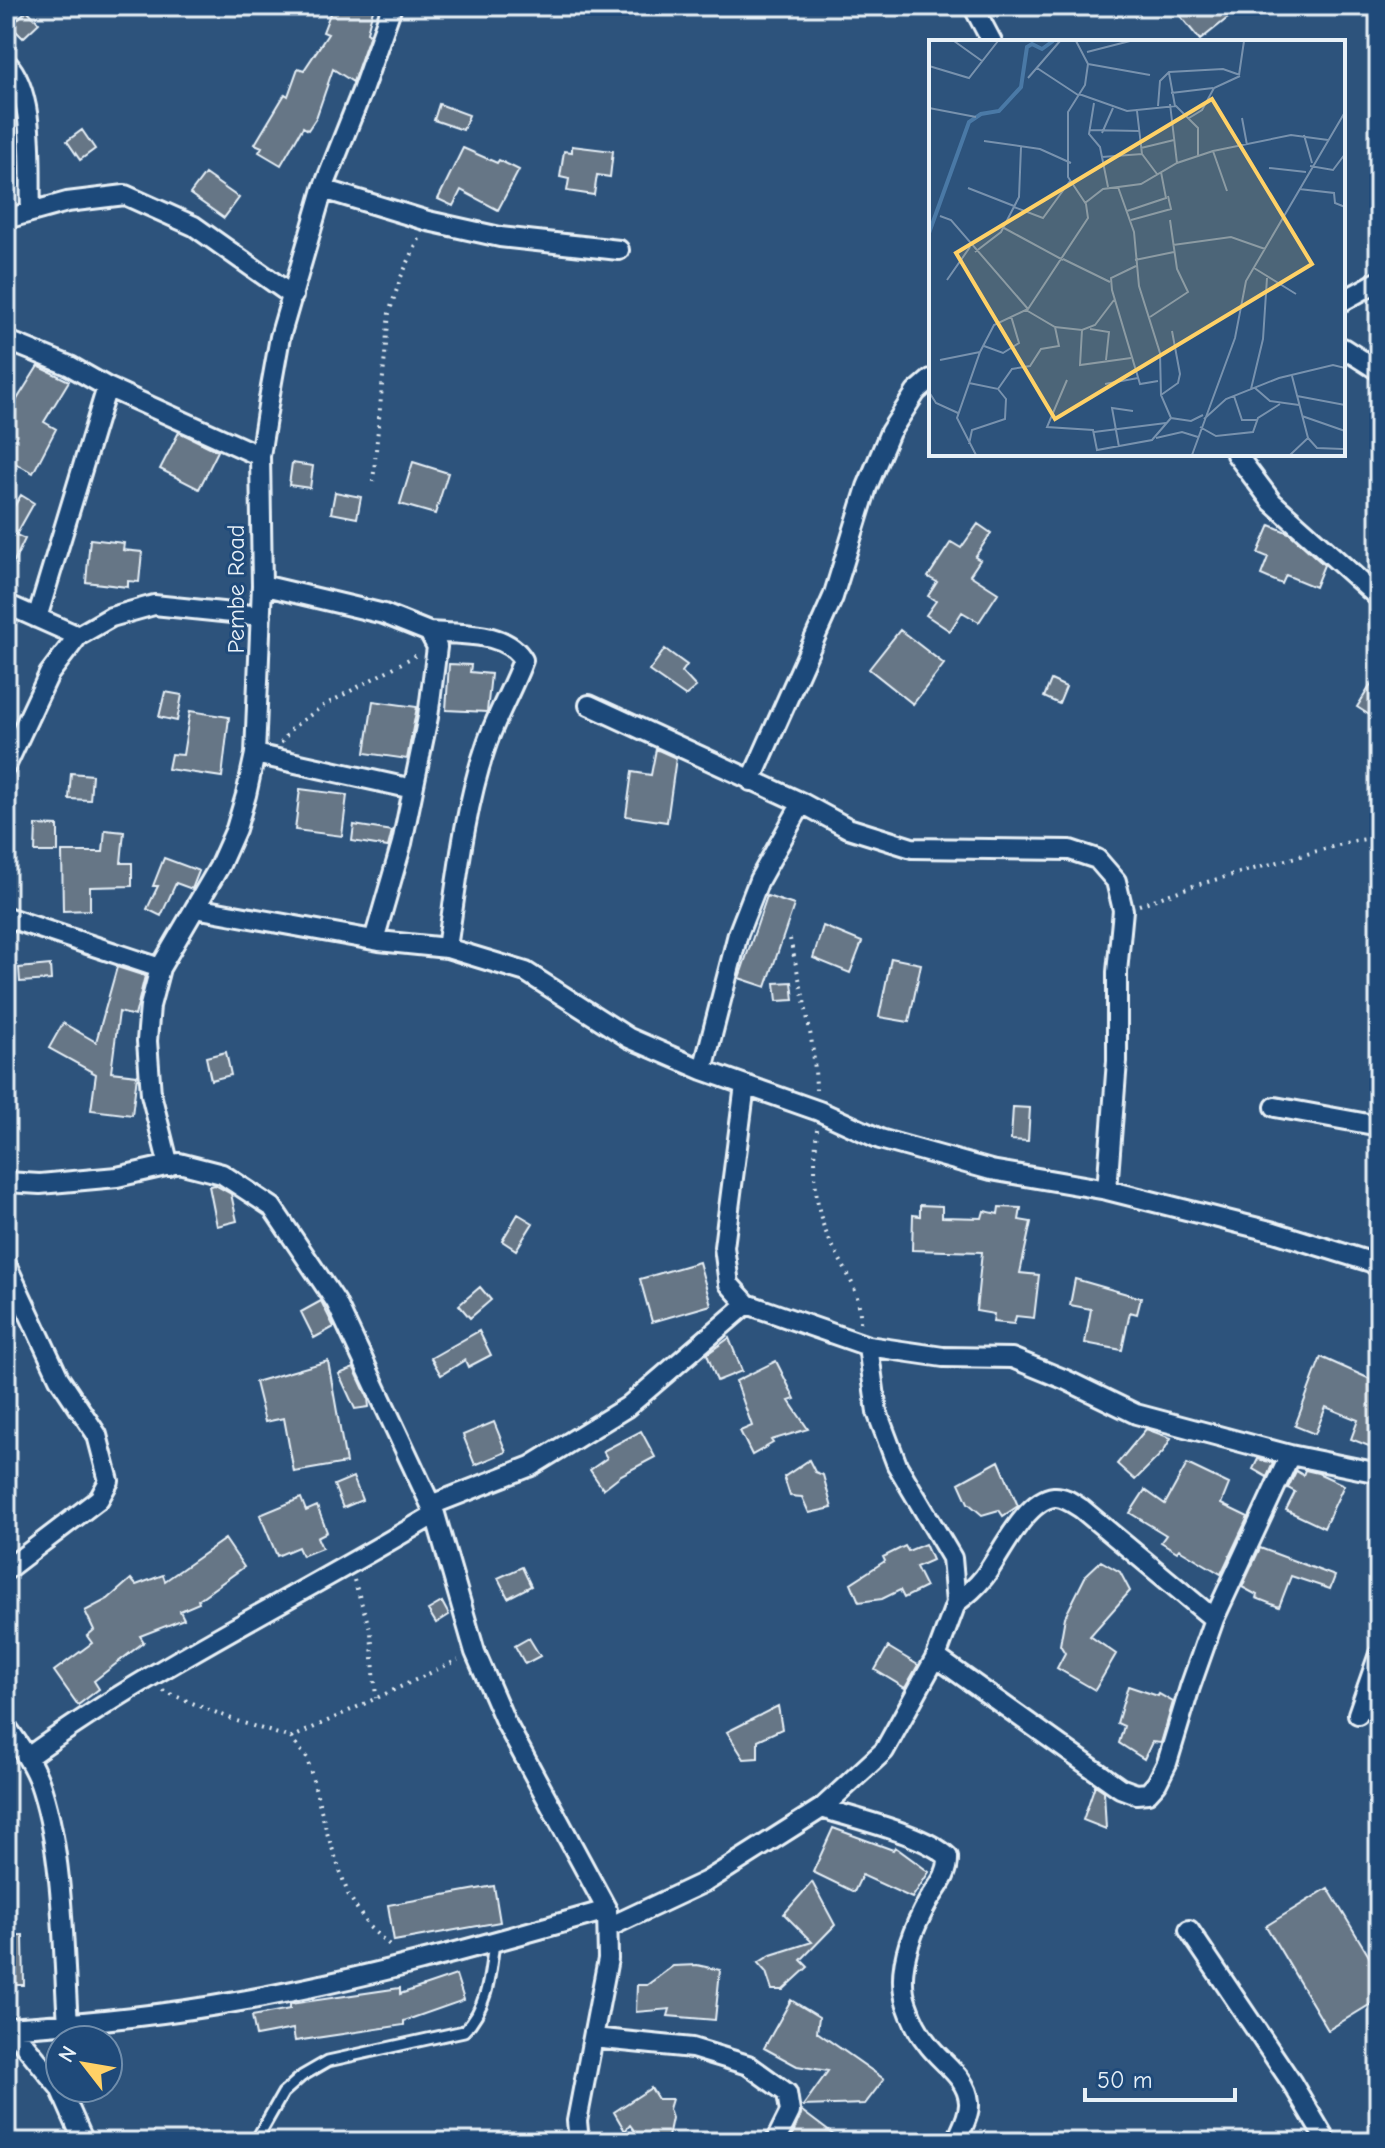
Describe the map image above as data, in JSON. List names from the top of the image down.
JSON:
{
  "streets": {
    "street": ["Pembe Road"]
  },
  "scale_bar": "50 m",
  "north": "top left"
}
